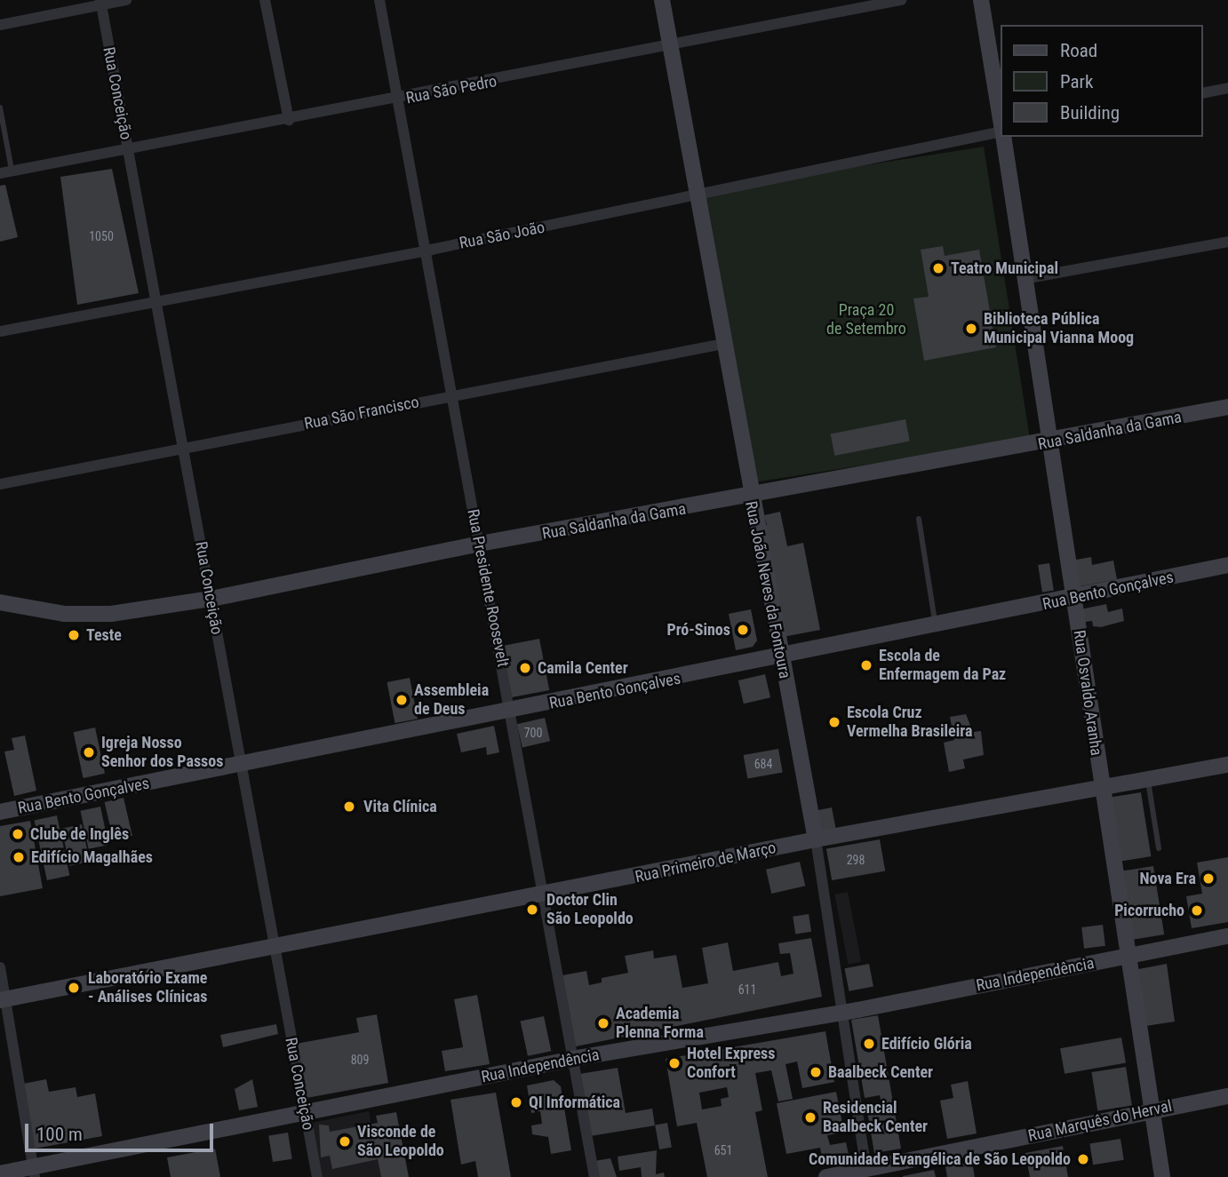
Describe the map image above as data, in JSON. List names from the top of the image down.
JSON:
{
  "streets": {
    "street": [
      "Rua São Pedro",
      "Rua Conceição",
      "Rua São João",
      "Rua São Francisco",
      "Rua Saldanha da Gama",
      "Rua Presidente Roosevelt",
      "Rua João Neves da Fontoura",
      "Rua Bento Gonçalves",
      "Rua Osvaldo Aranha",
      "Rua Primeiro de Março",
      "Rua Independência",
      "Rua Marquês do Herval"
    ]
  },
  "crossings": [
    ["Rua São Pedro", "Rua Conceição"],
    ["Rua São Pedro", "Rua Presidente Roosevelt"],
    ["Rua São Pedro", "Rua João Neves da Fontoura"],
    ["Rua Conceição", "Rua São João"],
    ["Rua Conceição", "Rua São Francisco"],
    ["Rua Conceição", "Rua Saldanha da Gama"],
    ["Rua Conceição", "Rua Bento Gonçalves"],
    ["Rua Conceição", "Rua Primeiro de Março"],
    ["Rua Conceição", "Rua Independência"],
    ["Rua São João", "Rua Presidente Roosevelt"],
    ["Rua São João", "Rua João Neves da Fontoura"],
    ["Rua São Francisco", "Rua Presidente Roosevelt"],
    ["Rua São Francisco", "Rua João Neves da Fontoura"],
    ["Rua Saldanha da Gama", "Rua Presidente Roosevelt"],
    ["Rua Saldanha da Gama", "Rua João Neves da Fontoura"],
    ["Rua Saldanha da Gama", "Rua Osvaldo Aranha"],
    ["Rua Presidente Roosevelt", "Rua Bento Gonçalves"],
    ["Rua Presidente Roosevelt", "Rua Primeiro de Março"],
    ["Rua Presidente Roosevelt", "Rua Independência"],
    ["Rua João Neves da Fontoura", "Rua Bento Gonçalves"],
    ["Rua João Neves da Fontoura", "Rua Primeiro de Março"],
    ["Rua João Neves da Fontoura", "Rua Independência"],
    ["Rua João Neves da Fontoura", "Rua Marquês do Herval"],
    ["Rua Bento Gonçalves", "Rua Osvaldo Aranha"],
    ["Rua Osvaldo Aranha", "Rua Primeiro de Março"],
    ["Rua Osvaldo Aranha", "Rua Independência"],
    ["Rua Osvaldo Aranha", "Rua Marquês do Herval"]
  ],
  "parks": ["Praça 20 de Setembro"],
  "places": [
    "Teatro Municipal",
    "Biblioteca Pública Municipal Vianna Moog",
    "Pró-Sinos",
    "Teste",
    "Escola de Enfermagem da Paz",
    "Camila Center",
    "Assembleia de Deus",
    "Escola Cruz Vermelha Brasileira",
    "Igreja Nosso Senhor dos Passos",
    "Vita Clínica",
    "Clube de Inglês",
    "Edifício Magalhães",
    "Nova Era",
    "Doctor Clin São Leopoldo",
    "Picorrucho",
    "Laboratório Exame - Análises Clínicas",
    "Academia Plenna Forma",
    "Edifício Glória",
    "Hotel Express Confort",
    "Baalbeck Center",
    "QI Informática",
    "Residencial Baalbeck Center",
    "Visconde de São Leopoldo",
    "Comunidade Evangélica de São Leopoldo"
  ],
  "house_numbers": [
    "1050",
    "700",
    "684",
    "298",
    "611",
    "809",
    "651"
  ],
  "legend": ["Road", "Park", "Building"],
  "scale_bar": "100 m"
}
